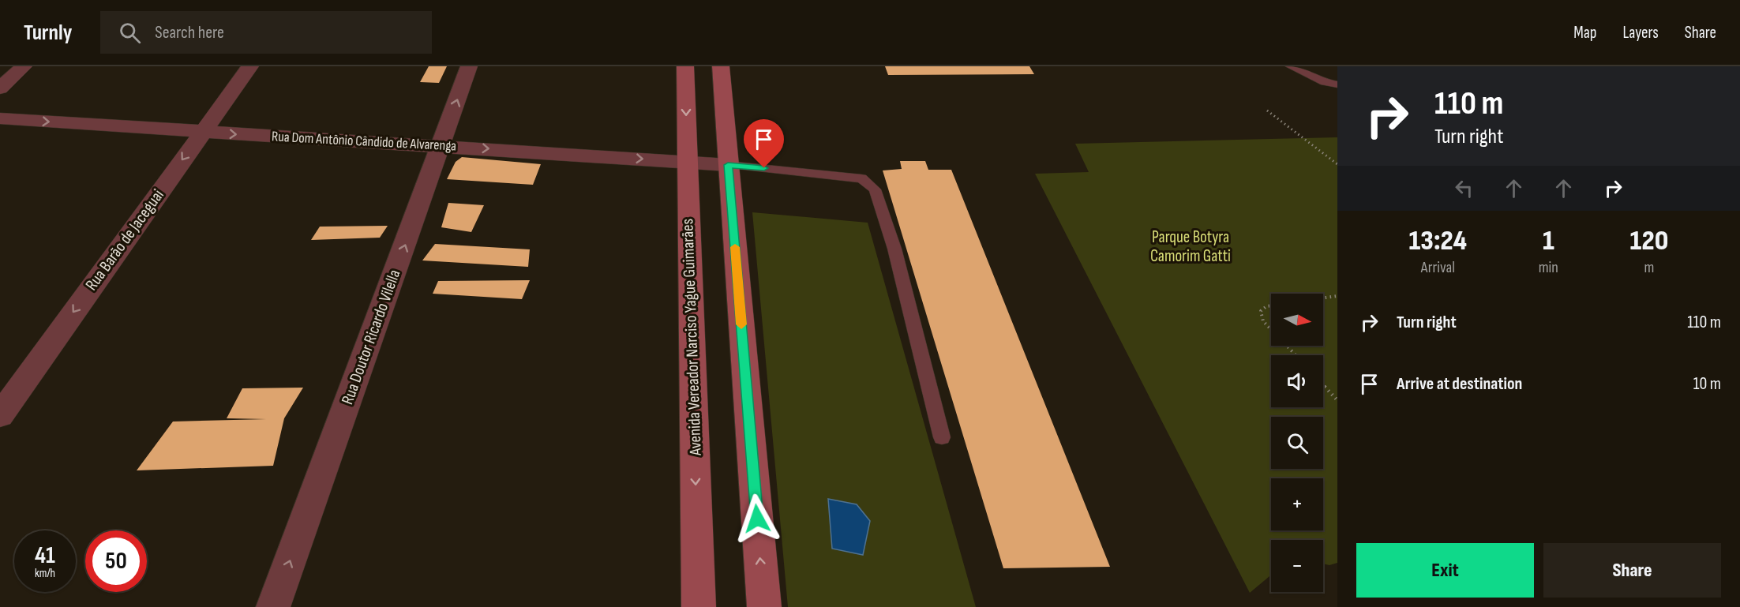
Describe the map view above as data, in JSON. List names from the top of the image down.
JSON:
{
  "streets": {
    "main road": ["Avenida Vereador Narciso Yague Guimarães"],
    "street": ["Rua Dom Antônio Cândido de Alvarenga", "Rua Barão de Jaceguai", "Rua Doutor Ricardo Vilella"]
  },
  "crossings": [
    ["Rua Dom Antônio Cândido de Alvarenga", "Rua Barão de Jaceguai"],
    ["Rua Dom Antônio Cândido de Alvarenga", "Rua Doutor Ricardo Vilella"],
    ["Rua Dom Antônio Cândido de Alvarenga", "Avenida Vereador Narciso Yague Guimarães"]
  ],
  "one_way": ["Rua Dom Antônio Cândido de Alvarenga", "Rua Barão de Jaceguai", "Rua Doutor Ricardo Vilella"],
  "parks": ["Parque Botyra Camorim Gatti"],
  "north": "right",
  "page": {
    "header": "Turnly",
    "search": "Search here",
    "nav": ["Map", "Layers", "Share"],
    "turn": ["110 m", "Turn right"],
    "eta": [
      "13:24",
      "Arrival",
      "1",
      "min",
      "120",
      "m"
    ],
    "list": [
      {
        "name": "Turn right",
        "value": "110 m"
      },
      {
        "name": "Arrive at destination",
        "value": "10 m"
      }
    ],
    "map_buttons": ["+", "−"],
    "speed": "41 km/h",
    "limit": "50",
    "buttons": ["Exit", "Share"]
  }
}
